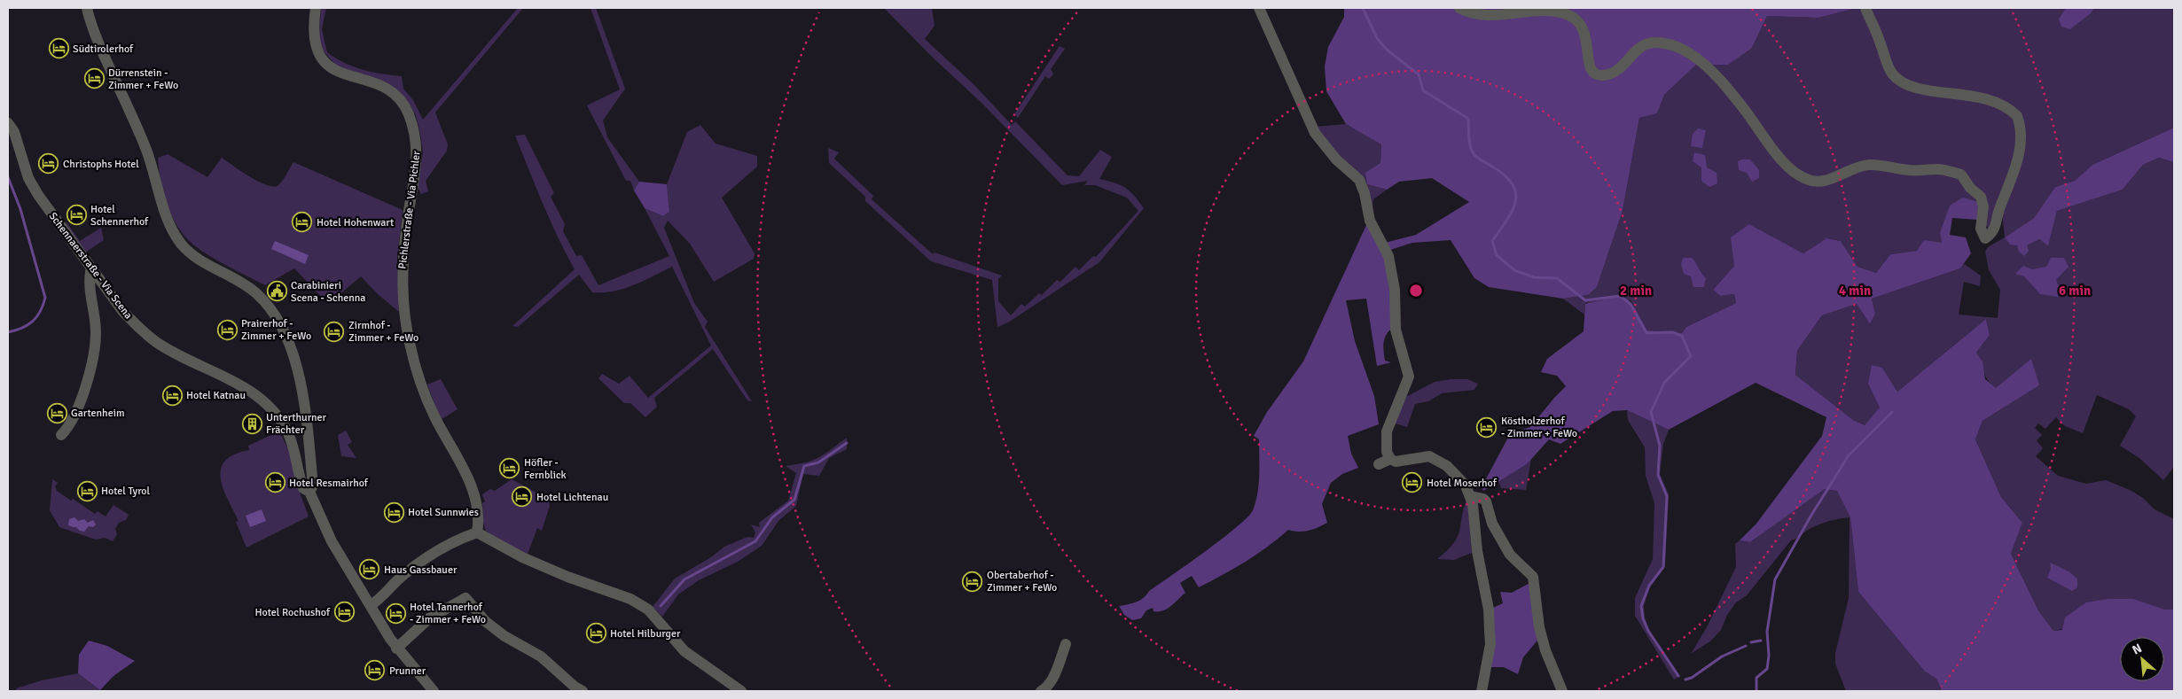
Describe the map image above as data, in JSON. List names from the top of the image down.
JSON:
{
  "streets": {
    "street": ["Pichlerstraße - Via Pichler", "Schennaerstraße - Via Scena"]
  },
  "places": {
    "hotel": [
      "Südtirolerhof",
      "Dürrenstein - Zimmer + FeWo",
      "Christophs Hotel",
      "Hotel Schennerhof",
      "Hotel Hohenwart",
      "Prairerhof - Zimmer + FeWo",
      "Zirmhof - Zimmer + FeWo",
      "Hotel Katnau",
      "Gartenheim",
      "Köstholzerhof - Zimmer + FeWo",
      "Höfler - Fernblick",
      "Hotel Resmairhof",
      "Hotel Moserhof",
      "Hotel Tyrol",
      "Hotel Lichtenau",
      "Hotel Sunnwies",
      "Haus Gassbauer",
      "Obertaberhof - Zimmer + FeWo",
      "Hotel Rochushof",
      "Hotel Tannerhof - Zimmer + FeWo",
      "Hotel Hilburger",
      "Prunner"
    ],
    "public building": ["Carabinieri Scena - Schenna"],
    "building": ["Unterthurner Frächter"]
  },
  "north": "top left",
  "rings": ["2 min", "4 min", "6 min"]
}
